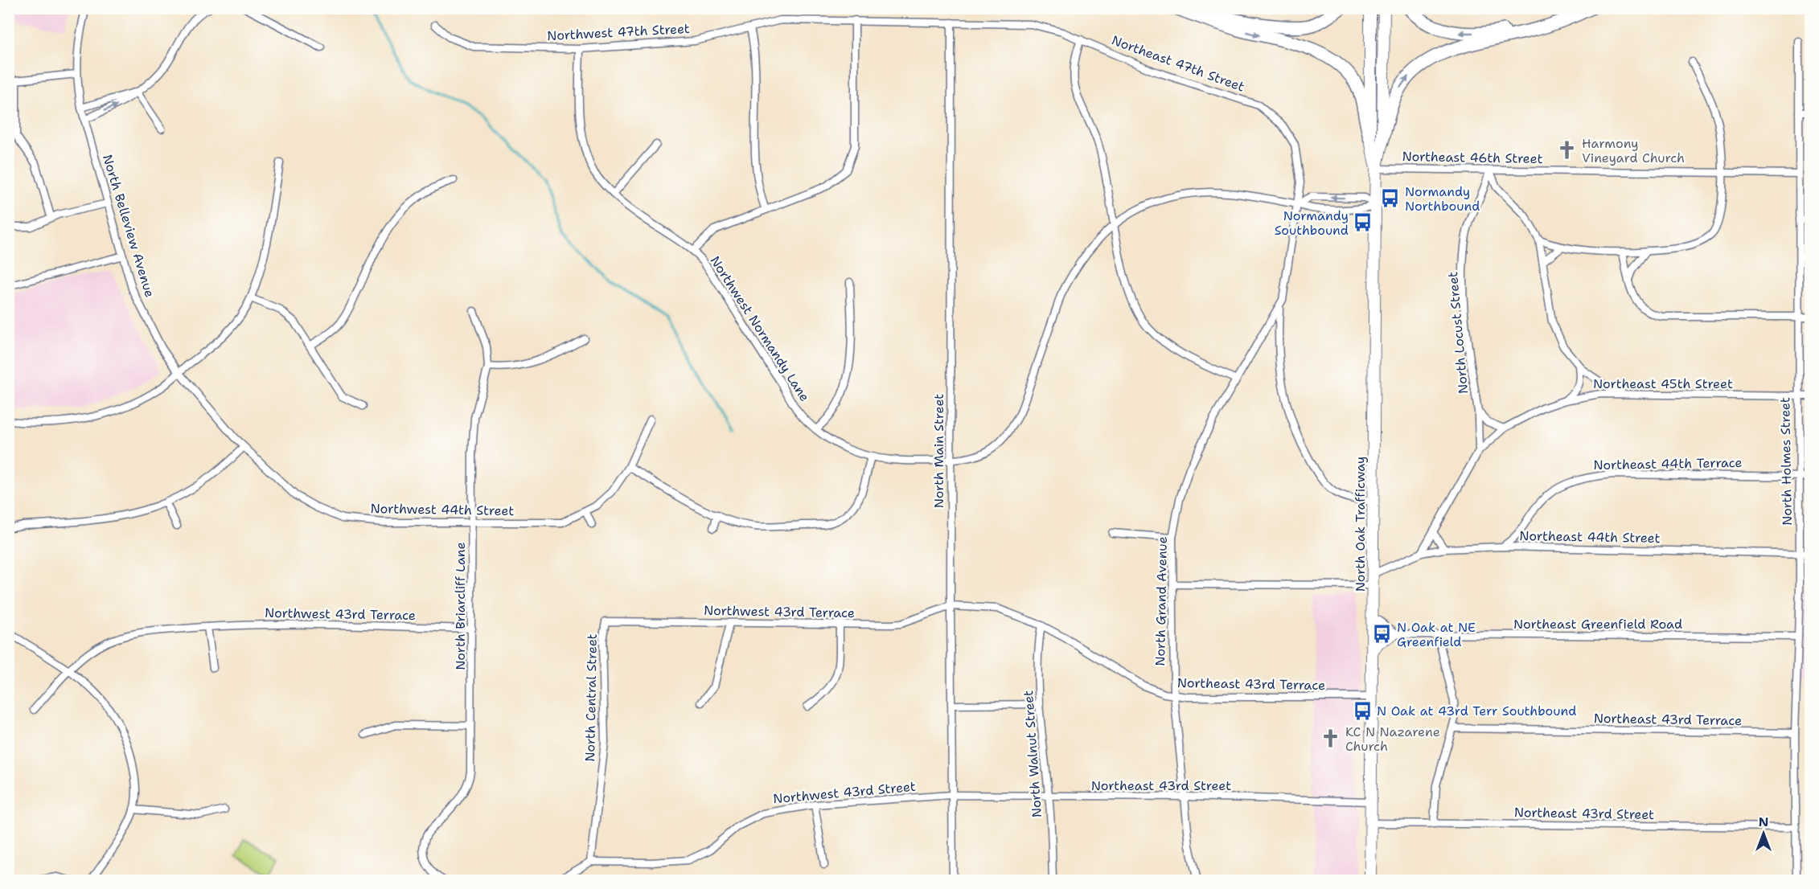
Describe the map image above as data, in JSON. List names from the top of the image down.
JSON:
{
  "streets": {
    "main road": ["North Oak Trafficway"],
    "street": [
      "Northwest 47th Street",
      "Northeast 47th Street",
      "Northeast 46th Street",
      "North Belleview Avenue",
      "Northwest Normandy Lane",
      "North Locust Street",
      "Northeast 45th Street",
      "North Main Street",
      "North Holmes Street",
      "Northeast 44th Terrace",
      "Northwest 44th Street",
      "Northeast 44th Street",
      "North Grand Avenue",
      "North Briarcliff Lane",
      "Northwest 43rd Terrace",
      "Northeast Greenfield Road",
      "Northeast 43rd Terrace",
      "North Central Street",
      "North Walnut Street",
      "Northeast 43rd Street",
      "Northwest 43rd Street"
    ]
  },
  "crossings": [
    ["Northwest 47th Street", "Northeast 47th Street"],
    ["Northwest 47th Street", "Northwest Normandy Lane"],
    ["Northwest 47th Street", "North Main Street"],
    ["Northeast 47th Street", "Northwest Normandy Lane"],
    ["Northeast 47th Street", "North Main Street"],
    ["Northeast 47th Street", "North Grand Avenue"],
    ["Northeast 46th Street", "North Locust Street"],
    ["Northeast 46th Street", "North Holmes Street"],
    ["Northeast 46th Street", "North Oak Trafficway"],
    ["North Belleview Avenue", "Northwest 44th Street"],
    ["Northwest Normandy Lane", "North Main Street"],
    ["Northwest Normandy Lane", "North Oak Trafficway"],
    ["Northwest Normandy Lane", "North Grand Avenue"],
    ["North Locust Street", "Northeast 45th Street"],
    ["Northeast 45th Street", "North Holmes Street"],
    ["Northeast 45th Street", "Northeast 44th Street"],
    ["North Main Street", "Northwest 43rd Terrace"],
    ["North Main Street", "Northeast 43rd Terrace"],
    ["North Main Street", "Northeast 43rd Street"],
    ["North Main Street", "Northwest 43rd Street"],
    ["North Holmes Street", "Northeast 44th Terrace"],
    ["North Holmes Street", "Northeast 44th Street"],
    ["North Holmes Street", "Northeast Greenfield Road"],
    ["North Holmes Street", "Northeast 43rd Terrace"],
    ["North Holmes Street", "Northeast 43rd Street"],
    ["Northeast 44th Terrace", "Northeast 44th Street"],
    ["Northwest 44th Street", "North Briarcliff Lane"],
    ["North Oak Trafficway", "Northeast 44th Street"],
    ["North Oak Trafficway", "Northeast 43rd Terrace"],
    ["North Oak Trafficway", "Northeast 43rd Street"],
    ["North Grand Avenue", "Northeast 43rd Terrace"],
    ["North Grand Avenue", "Northeast 43rd Street"],
    ["North Briarcliff Lane", "Northwest 43rd Terrace"],
    ["Northwest 43rd Terrace", "Northeast 43rd Terrace"],
    ["Northwest 43rd Terrace", "North Central Street"],
    ["Northeast 43rd Terrace", "North Walnut Street"],
    ["North Central Street", "Northwest 43rd Street"],
    ["North Walnut Street", "Northeast 43rd Street"],
    ["Northeast 43rd Street", "Northwest 43rd Street"]
  ],
  "places": {
    "church": ["Harmony Vineyard Church", "KC N Nazarene Church"],
    "bus stop": [
      "Normandy Northbound",
      "Normandy Southbound",
      "N Oak at NE Greenfield",
      "N Oak at 43rd Terr Southbound"
    ]
  },
  "north": "top"
}
